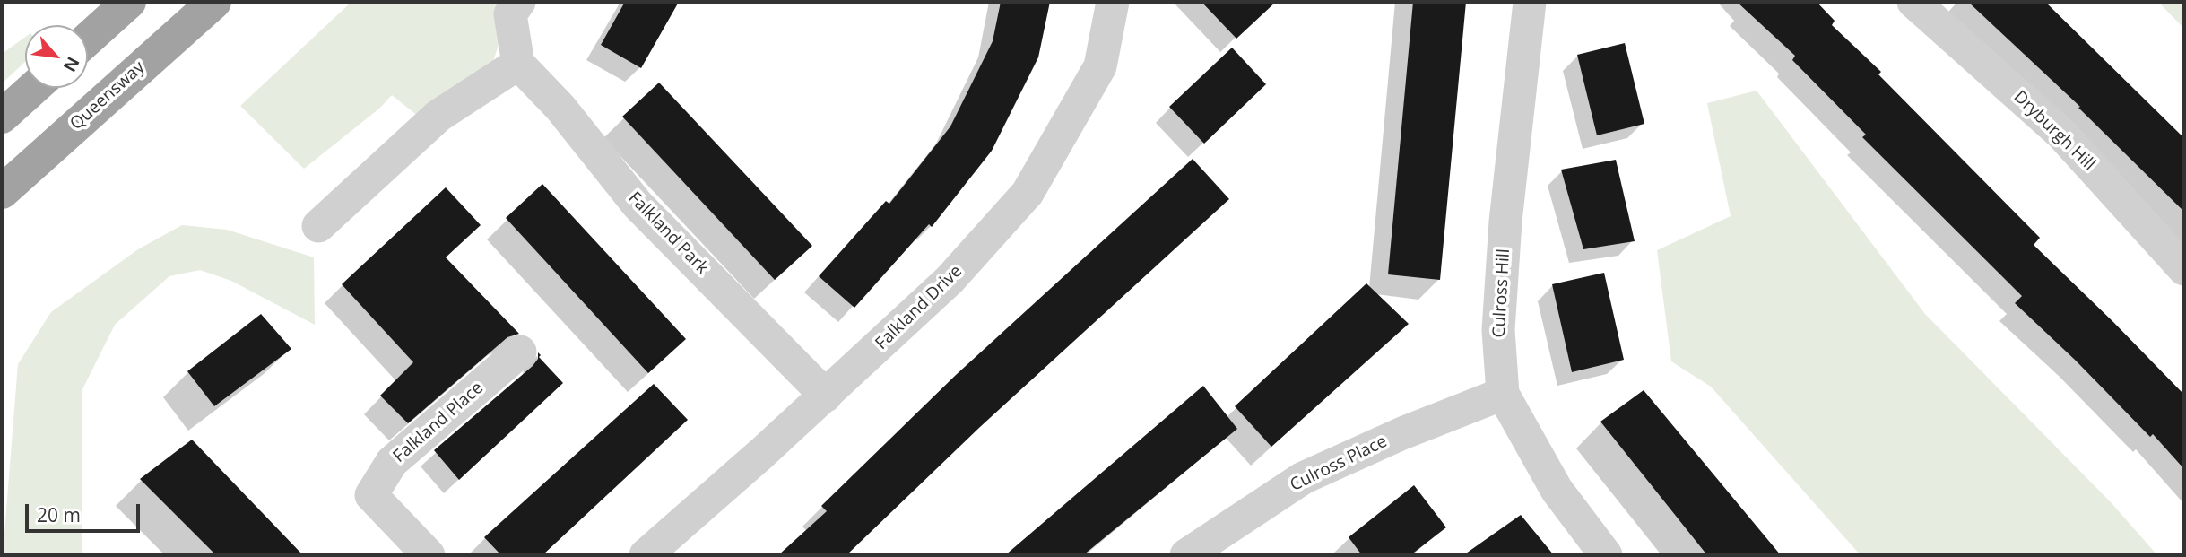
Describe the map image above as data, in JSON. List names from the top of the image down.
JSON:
{
  "streets": {
    "highway": ["Queensway"],
    "street": [
      "Dryburgh Hill",
      "Falkland Park",
      "Culross Hill",
      "Falkland Drive",
      "Falkland Place",
      "Culross Place"
    ]
  },
  "crossings": [
    ["Falkland Park", "Falkland Drive"],
    ["Culross Hill", "Culross Place"]
  ],
  "scale_bar": "20 m",
  "north": "bottom right"
}
